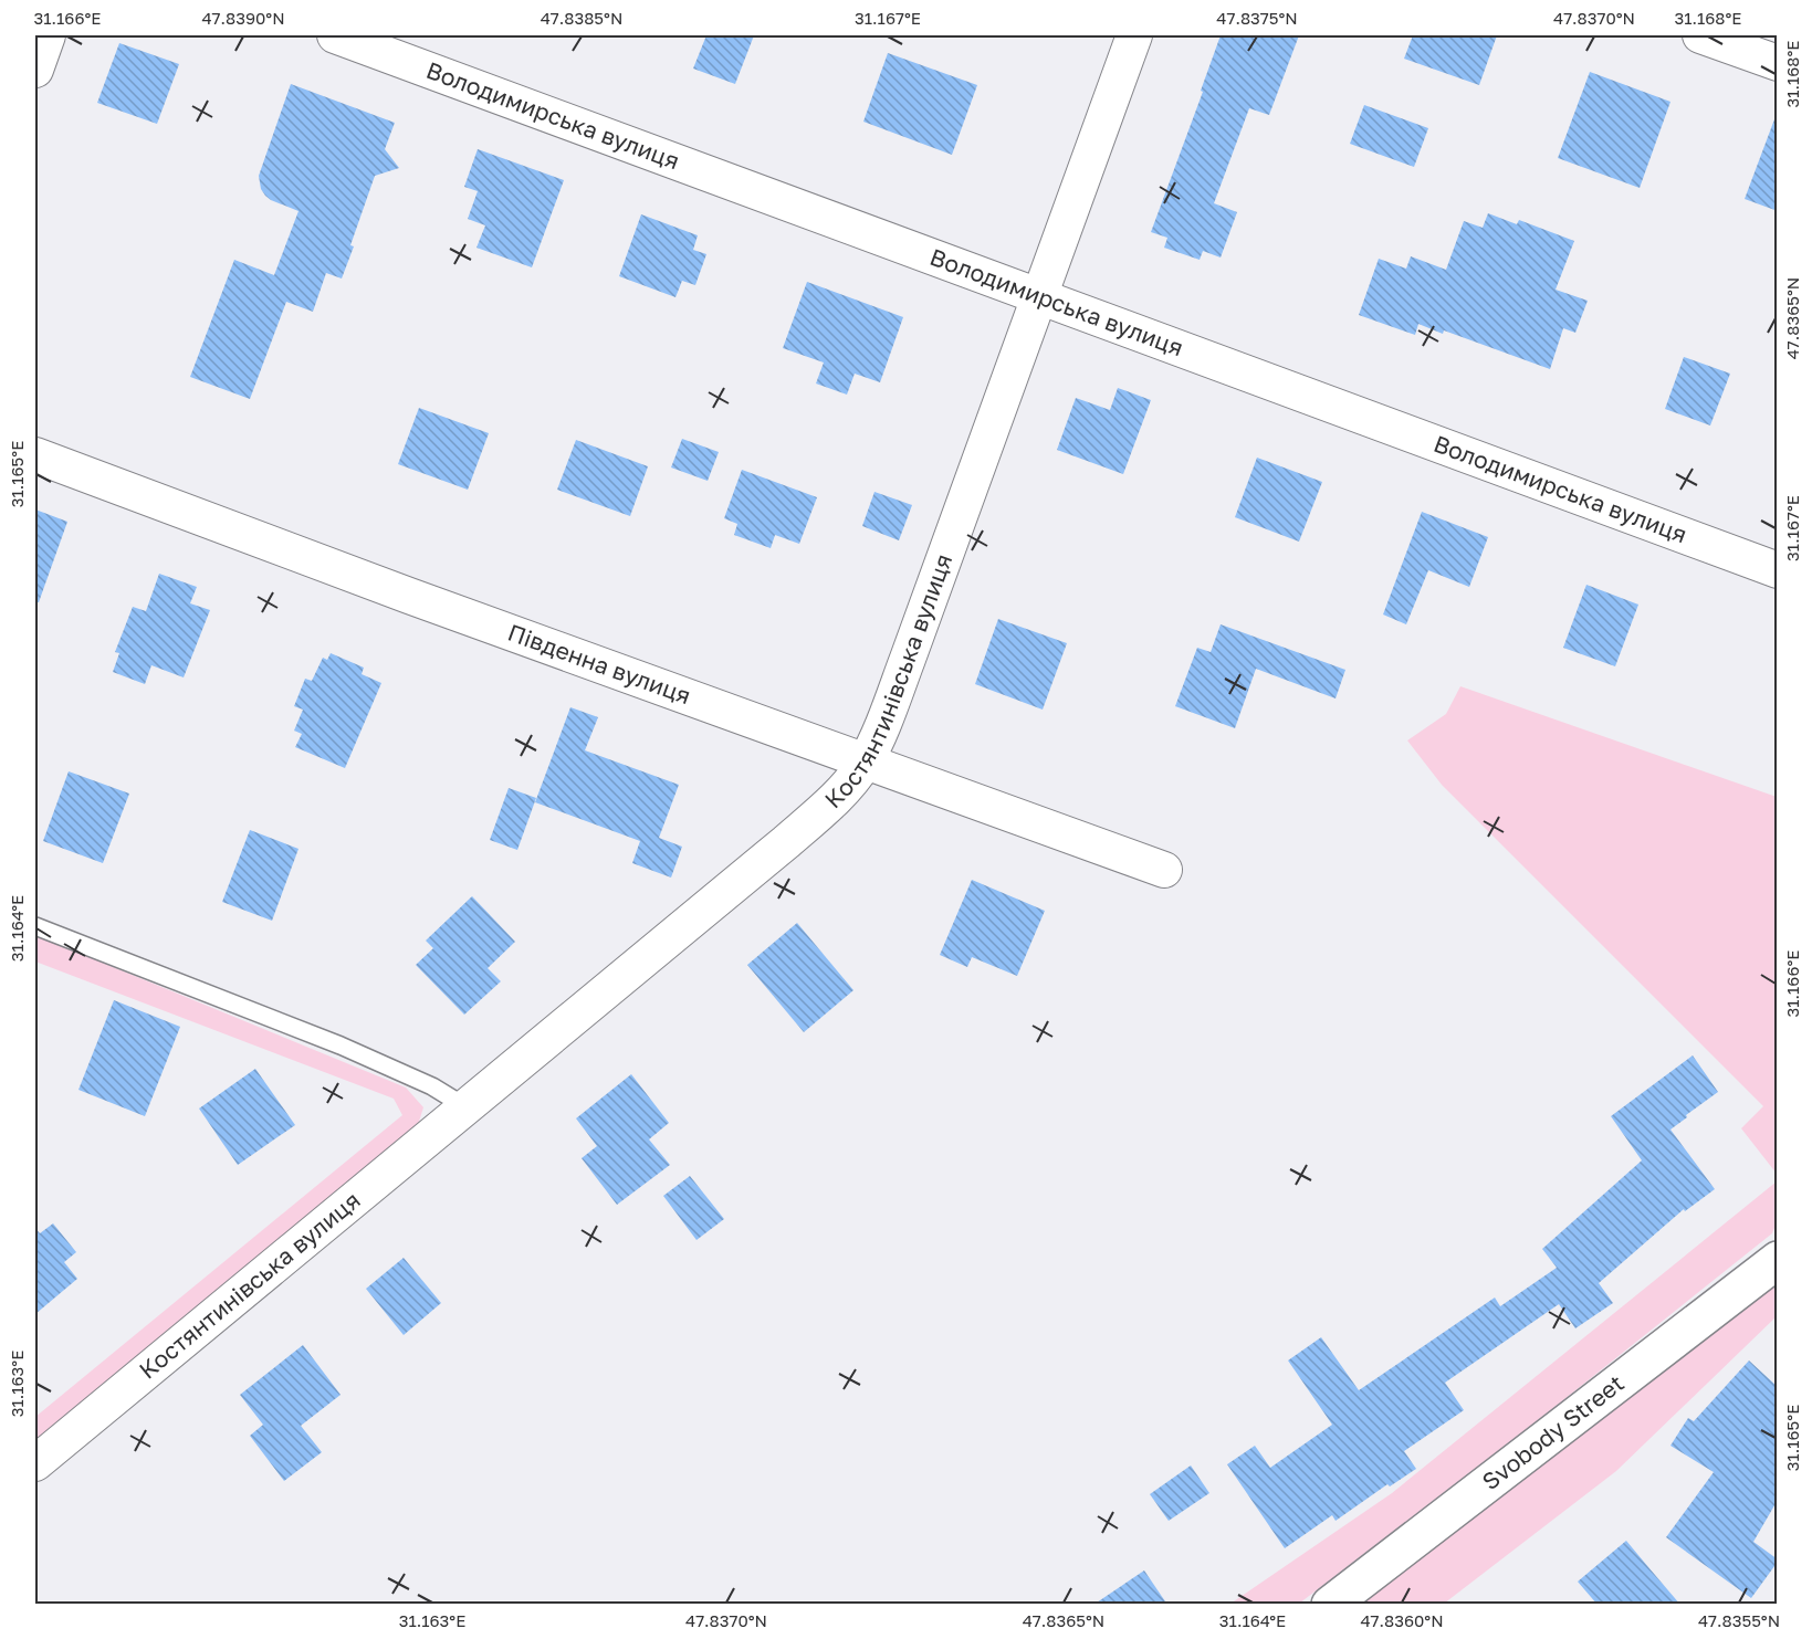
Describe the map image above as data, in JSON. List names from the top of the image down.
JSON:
{
  "streets": {
    "street": [
      "Володимирська вулиця",
      "Південна вулиця",
      "Костянтинівська вулиця",
      "Svobody Street"
    ]
  },
  "crossings": [
    ["Володимирська вулиця", "Костянтинівська вулиця"],
    ["Південна вулиця", "Костянтинівська вулиця"]
  ],
  "coordinates": [
    "31.166°E",
    "47.8390°N",
    "47.8385°N",
    "31.167°E",
    "47.8375°N",
    "47.8370°N",
    "31.168°E",
    "47.8365°N",
    "31.165°E",
    "31.164°E",
    "31.163°E",
    "47.8360°N",
    "47.8355°N"
  ]
}
